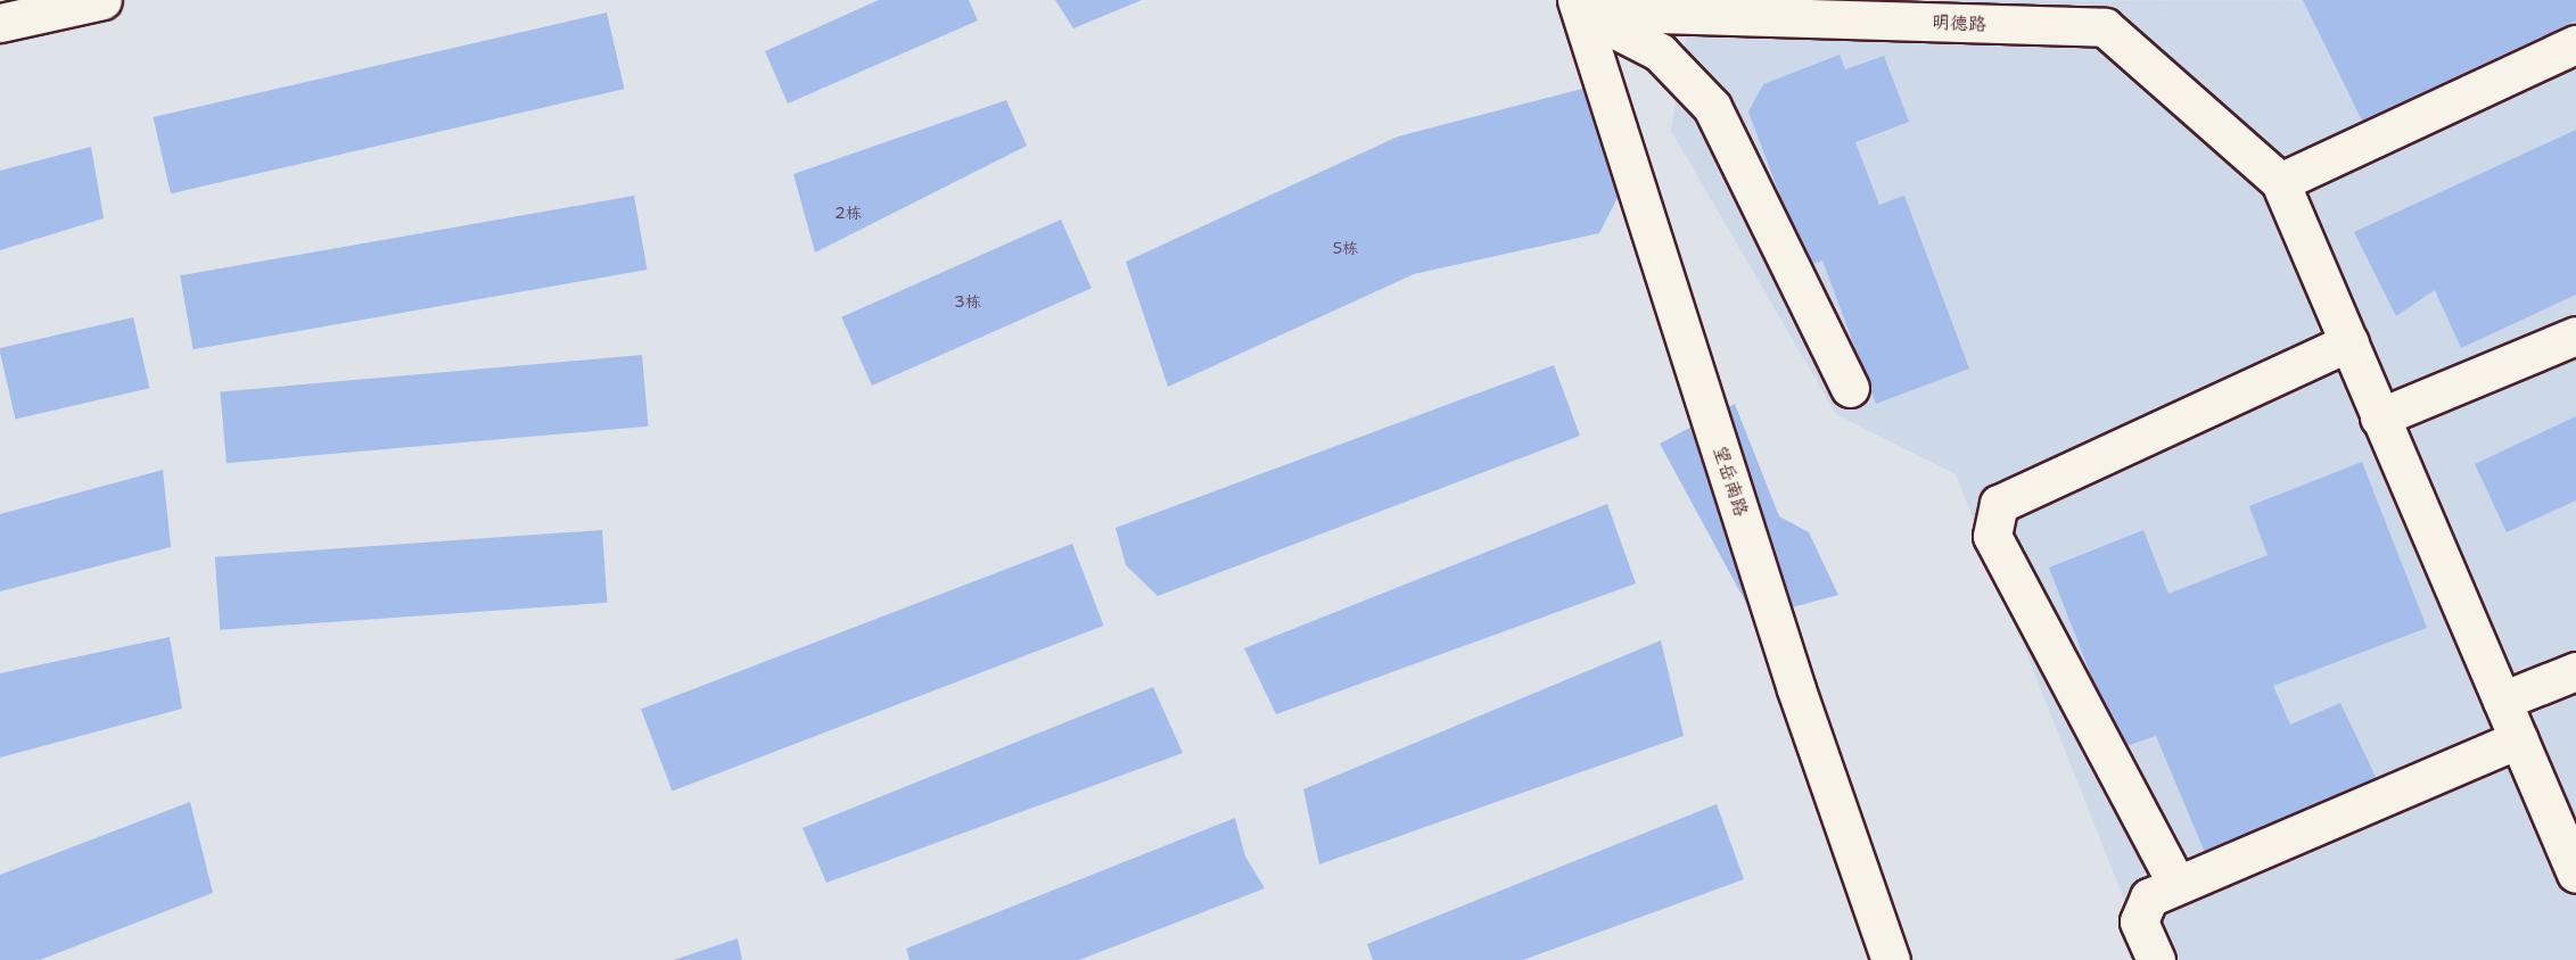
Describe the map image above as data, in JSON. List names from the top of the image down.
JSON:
{
  "streets": {
    "street": ["明德路", "望岳南路"]
  },
  "crossings": [
    ["明德路", "望岳南路"]
  ],
  "house_numbers": ["2栋", "5栋", "3栋"]
}
